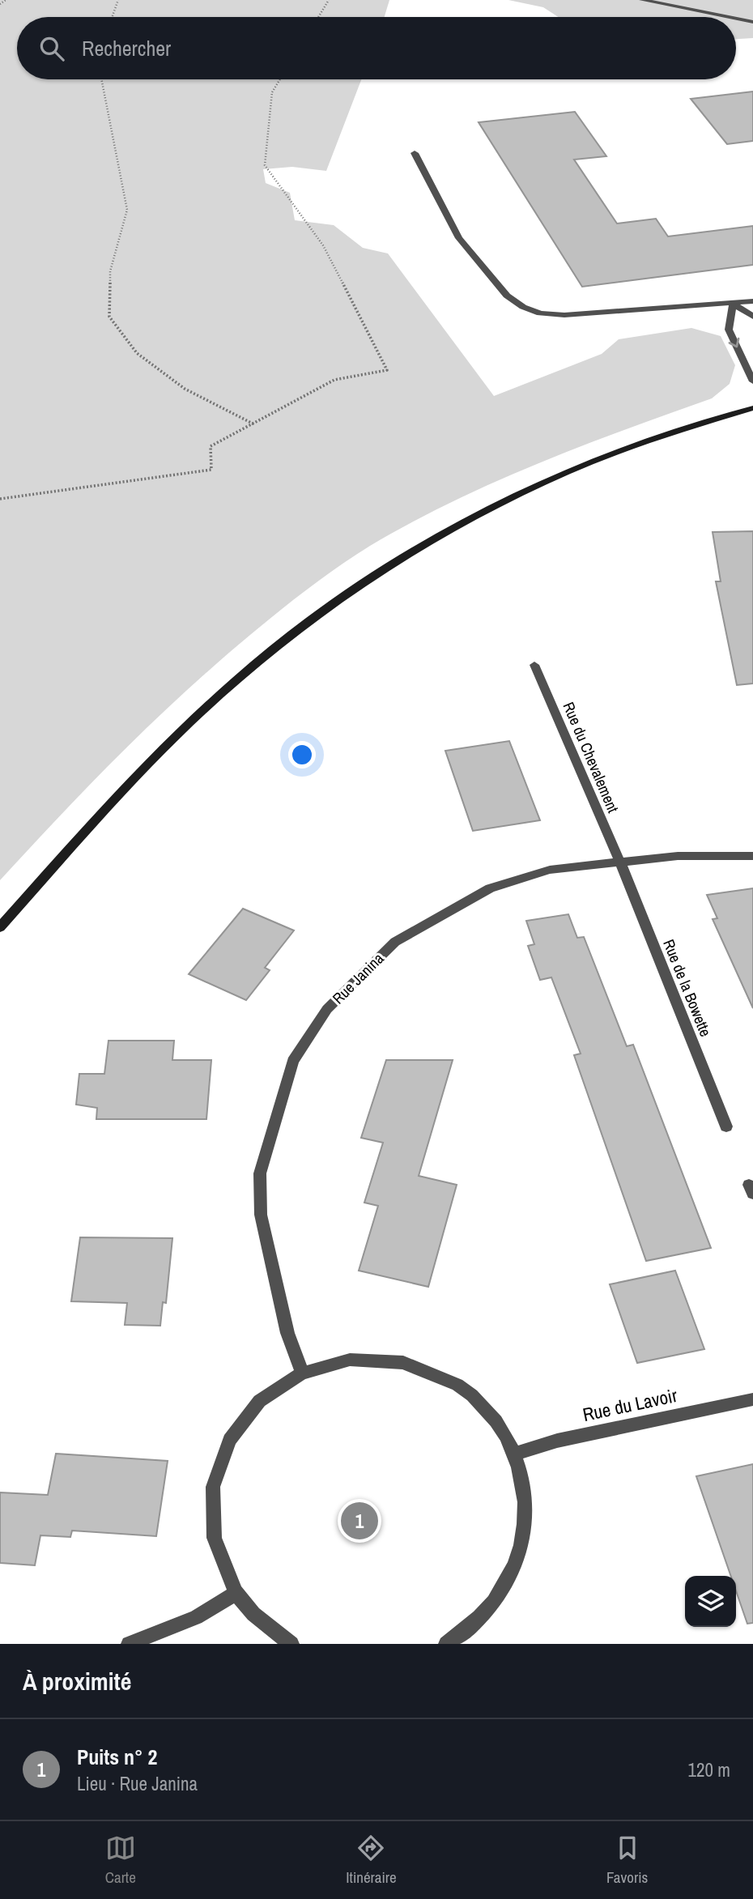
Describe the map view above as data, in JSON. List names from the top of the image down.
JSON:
{
  "streets": {
    "street": [
      "Rue du Chevalement",
      "Rue Janina",
      "Rue de la Bowette",
      "Rue du Lavoir"
    ]
  },
  "crossings": [
    ["Rue du Chevalement", "Rue Janina"],
    ["Rue du Chevalement", "Rue de la Bowette"],
    ["Rue Janina", "Rue de la Bowette"]
  ],
  "page": {
    "search": "Rechercher",
    "pins": "1",
    "heading": "À proximité",
    "list": [
      {
        "mark": "1",
        "name": "Puits n° 2",
        "note": "Lieu · Rue Janina",
        "value": "120 m"
      }
    ],
    "nav": ["Carte", "Itinéraire", "Favoris"]
  }
}
